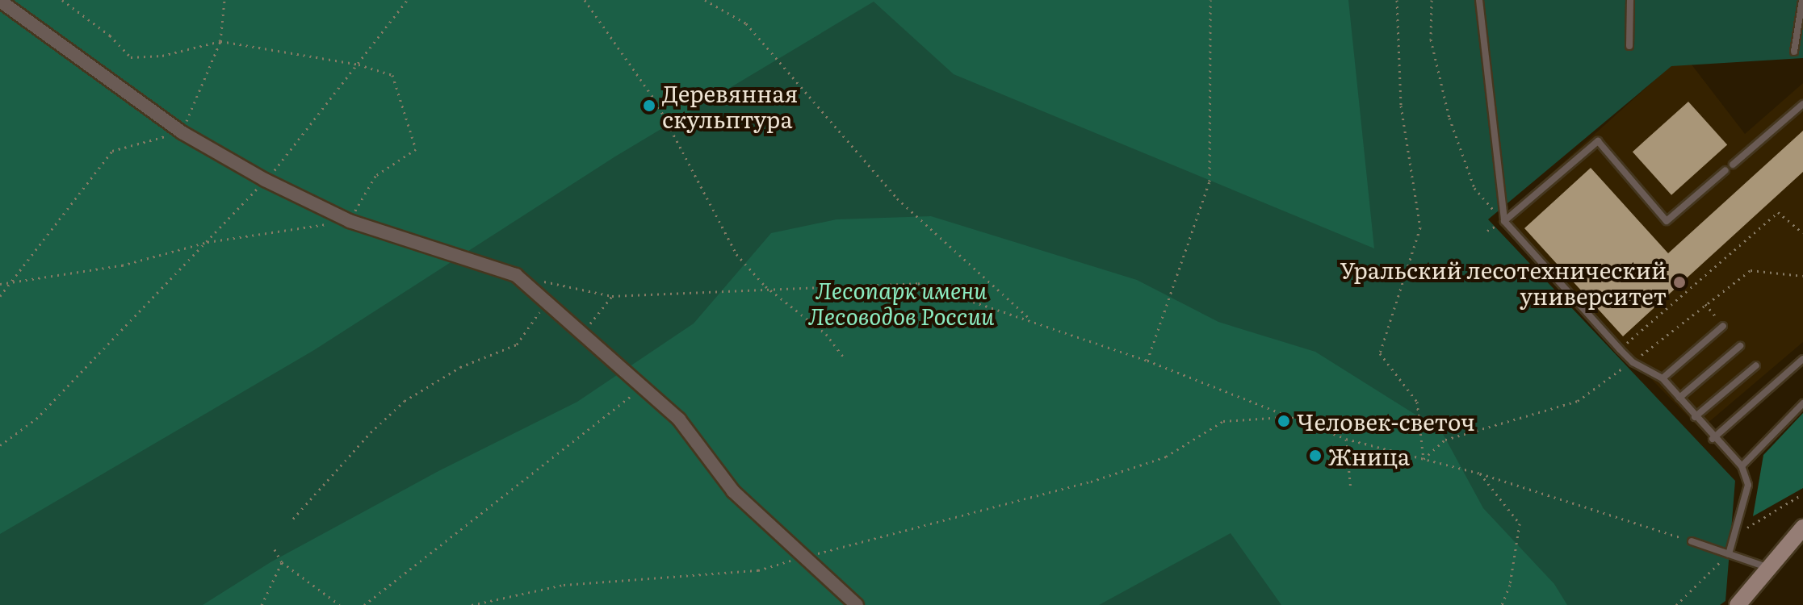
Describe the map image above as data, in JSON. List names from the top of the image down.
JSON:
{
  "parks": ["Лесопарк имени Лесоводов России"],
  "places": [
    "Деревянная скульптура",
    "Уральский лесотехнический университет",
    "Человек-светоч",
    "Жница"
  ]
}
